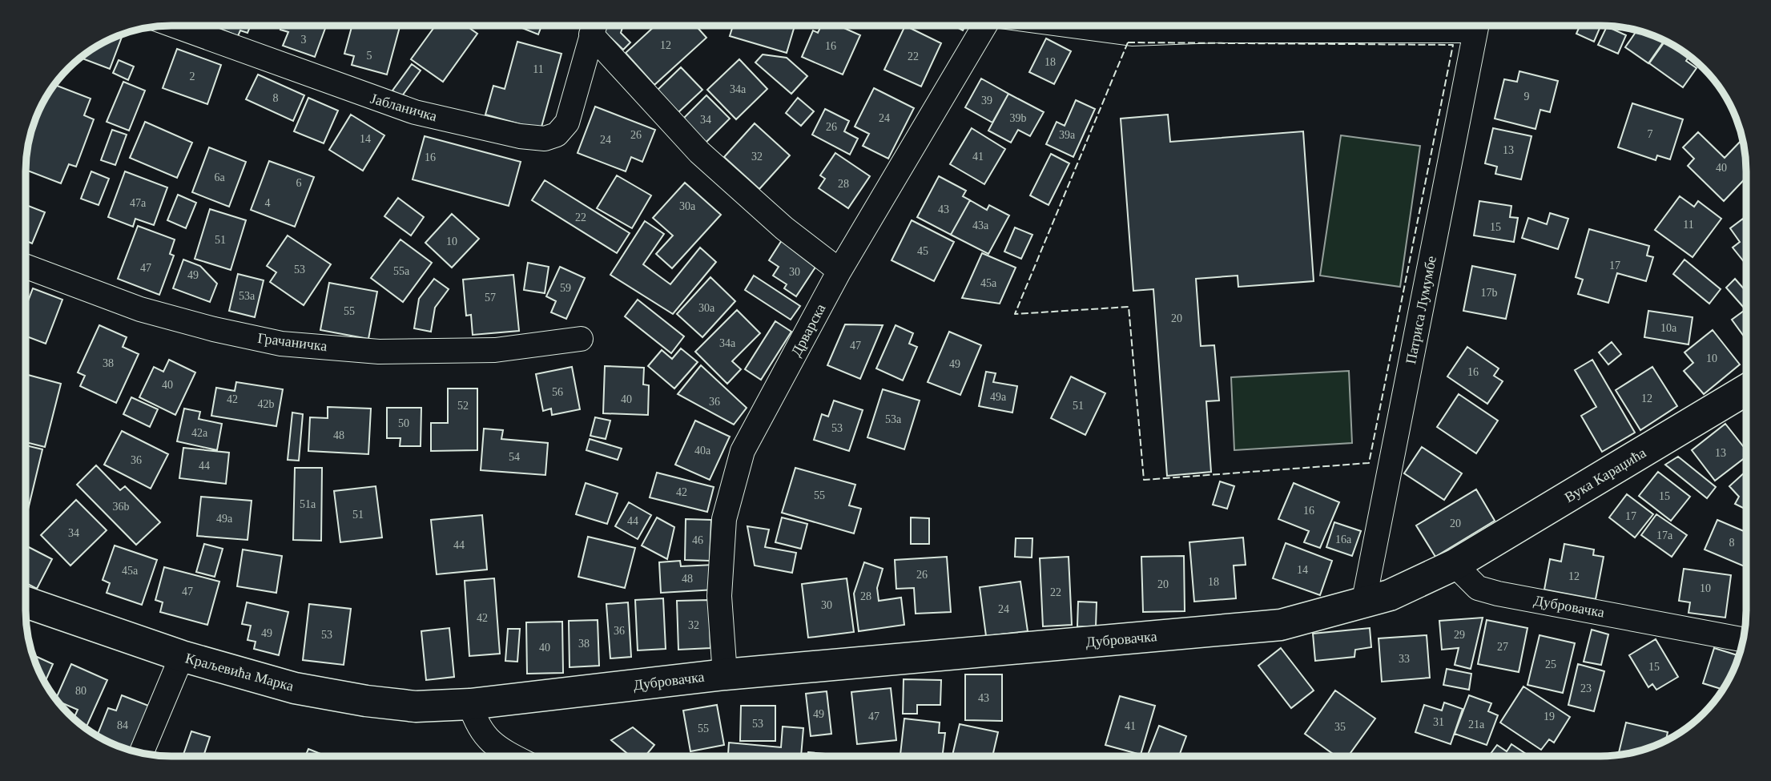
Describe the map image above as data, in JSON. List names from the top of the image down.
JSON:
{
  "streets": {
    "main road": ["Вука Караџића", "Дубровачка", "Краљевића Марка"],
    "street": [
      "Јабланичка",
      "Патриса Лумумбе",
      "Дрварска",
      "Грачаничка"
    ]
  },
  "crossings": [
    ["Јабланичка", "Дрварска"],
    ["Патриса Лумумбе", "Дубровачка"],
    ["Дрварска", "Дубровачка"],
    ["Вука Караџића", "Дубровачка"],
    ["Дубровачка", "Краљевића Марка"]
  ],
  "house_numbers": [
    "3",
    "12",
    "16",
    "5",
    "22",
    "18",
    "11",
    "2",
    "34a",
    "9",
    "8",
    "39",
    "24",
    "39b",
    "34",
    "26",
    "7",
    "26",
    "39a",
    "14",
    "24",
    "13",
    "32",
    "41",
    "16",
    "40",
    "6a",
    "6",
    "28",
    "47a",
    "4",
    "30a",
    "43",
    "22",
    "11",
    "43a",
    "15",
    "51",
    "10",
    "45",
    "17",
    "47",
    "53",
    "55a",
    "30",
    "49",
    "45a",
    "59",
    "17b",
    "53a",
    "57",
    "30a",
    "55",
    "20",
    "10a",
    "34a",
    "47",
    "10",
    "38",
    "49",
    "16",
    "40",
    "56",
    "49a",
    "12",
    "42",
    "40",
    "36",
    "42b",
    "52",
    "51",
    "53a",
    "50",
    "53",
    "42a",
    "48",
    "40a",
    "13",
    "54",
    "36",
    "44",
    "42",
    "55",
    "15",
    "51a",
    "36b",
    "16",
    "51",
    "17",
    "49a",
    "44",
    "20",
    "34",
    "17a",
    "16a",
    "46",
    "8",
    "44",
    "14",
    "45a",
    "26",
    "12",
    "48",
    "18",
    "20",
    "10",
    "47",
    "22",
    "28",
    "30",
    "24",
    "42",
    "32",
    "36",
    "49",
    "53",
    "29",
    "38",
    "27",
    "40",
    "33",
    "25",
    "15",
    "23",
    "80",
    "43",
    "49",
    "47",
    "19",
    "31",
    "53",
    "21a",
    "84",
    "41",
    "35",
    "55"
  ]
}
